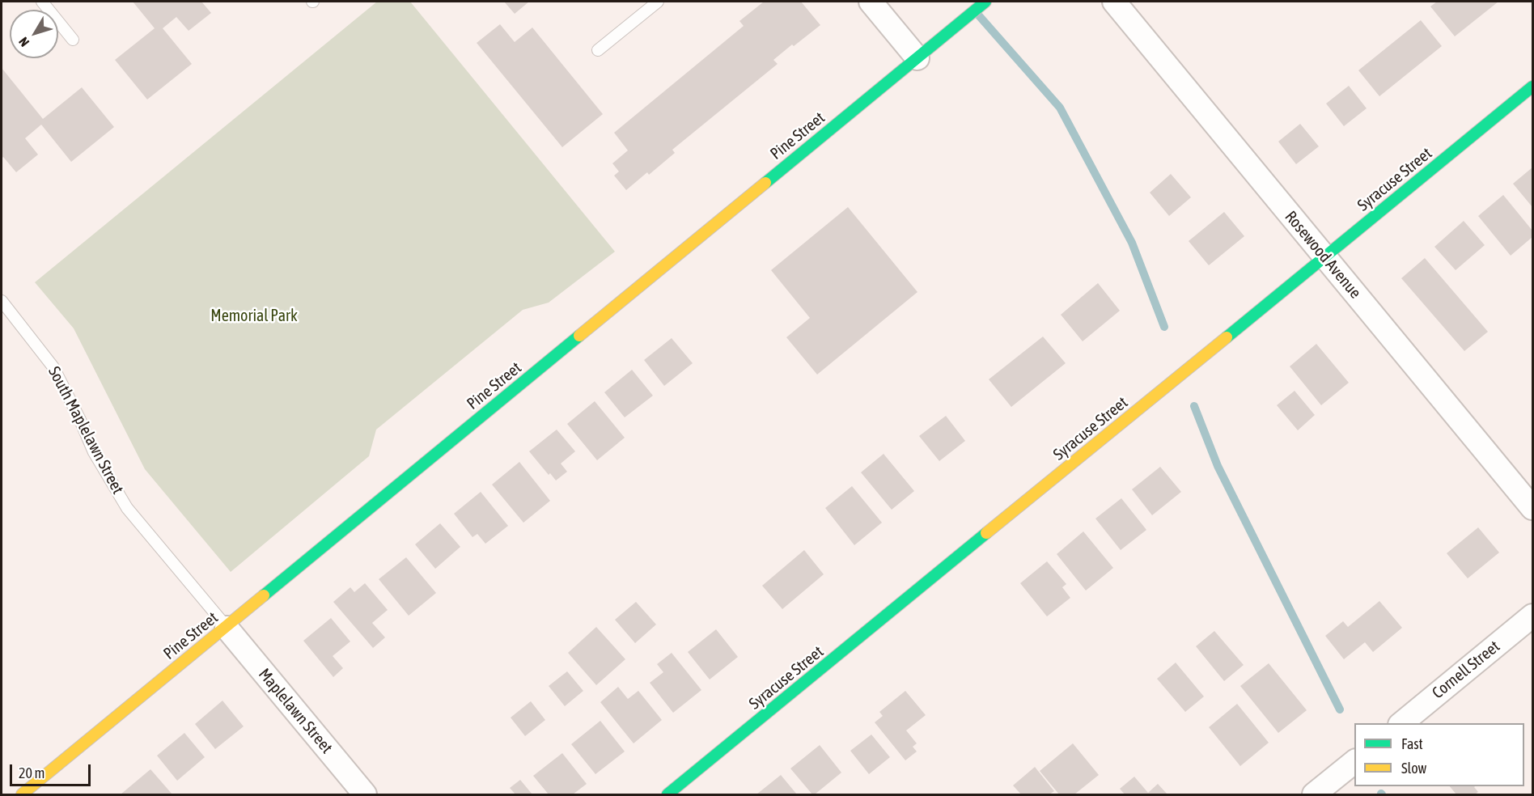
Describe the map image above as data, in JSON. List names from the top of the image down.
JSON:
{
  "streets": {
    "street": [
      "Pine Street",
      "Syracuse Street",
      "Rosewood Avenue",
      "Cornell Street",
      "Maplelawn Street"
    ],
    "lane": ["South Maplelawn Street"]
  },
  "crossings": [
    ["Pine Street", "South Maplelawn Street"],
    ["Pine Street", "Maplelawn Street"],
    ["Syracuse Street", "Rosewood Avenue"],
    ["South Maplelawn Street", "Maplelawn Street"]
  ],
  "parks": ["Memorial Park"],
  "legend": ["Fast", "Slow"],
  "scale_bar": "20 m",
  "north": "bottom left"
}
